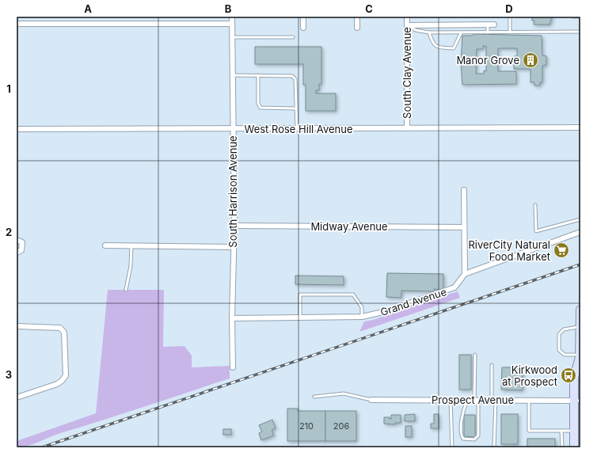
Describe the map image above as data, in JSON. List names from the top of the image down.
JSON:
{
  "streets": {
    "street": [
      "South Clay Avenue",
      "West Rose Hill Avenue",
      "South Harrison Avenue",
      "Midway Avenue",
      "Grand Avenue",
      "Prospect Avenue"
    ]
  },
  "crossings": [
    ["South Clay Avenue", "West Rose Hill Avenue"],
    ["West Rose Hill Avenue", "South Harrison Avenue"],
    ["South Harrison Avenue", "Midway Avenue"],
    ["South Harrison Avenue", "Grand Avenue"]
  ],
  "places": {
    "building": ["Manor Grove"],
    "supermarket": ["RiverCity Natural Food Market"],
    "bus stop": ["Kirkwood at Prospect"]
  },
  "house_numbers": ["210", "206"],
  "grid": {
    "columns": [
      "A",
      "B",
      "C",
      "D"
    ],
    "rows": ["1", "2", "3"]
  }
}
